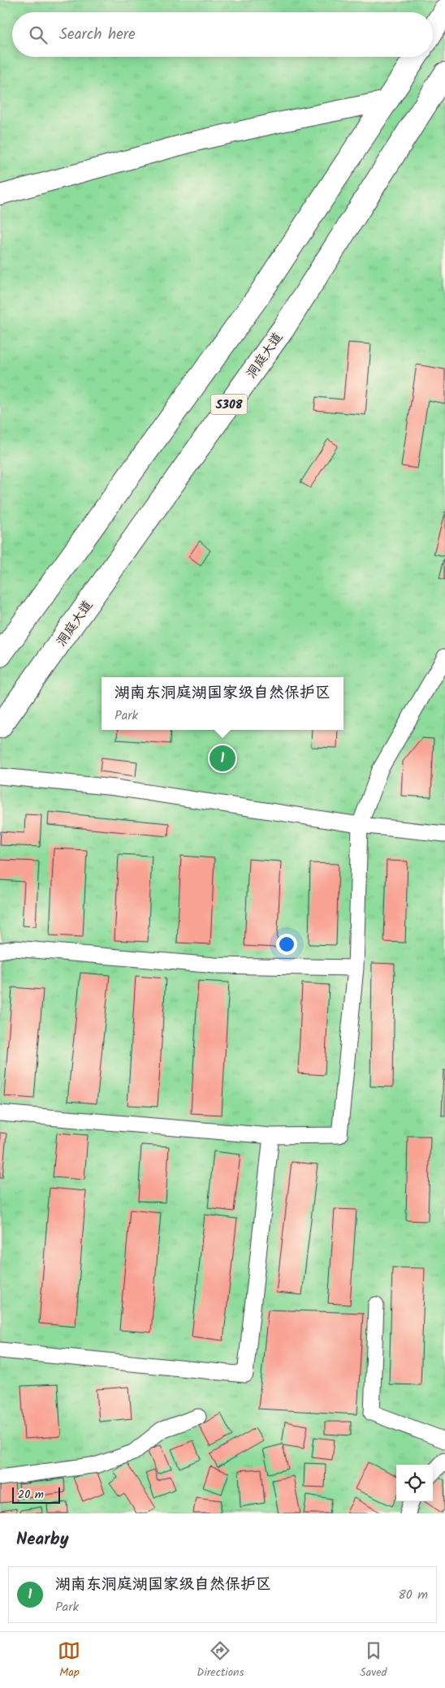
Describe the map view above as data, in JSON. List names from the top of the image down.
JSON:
{
  "streets": {
    "main road": ["洞庭大道", "S308"]
  },
  "scale_bar": "20 m",
  "page": {
    "search": "Search here",
    "popup": ["湖南东洞庭湖国家级自然保护区", "Park"],
    "pins": "1",
    "scale": "20 m",
    "heading": "Nearby",
    "list": [
      {
        "mark": "1",
        "name": "湖南东洞庭湖国家级自然保护区",
        "note": "Park",
        "value": "80 m"
      }
    ],
    "nav": ["Map", "Directions", "Saved"]
  }
}
